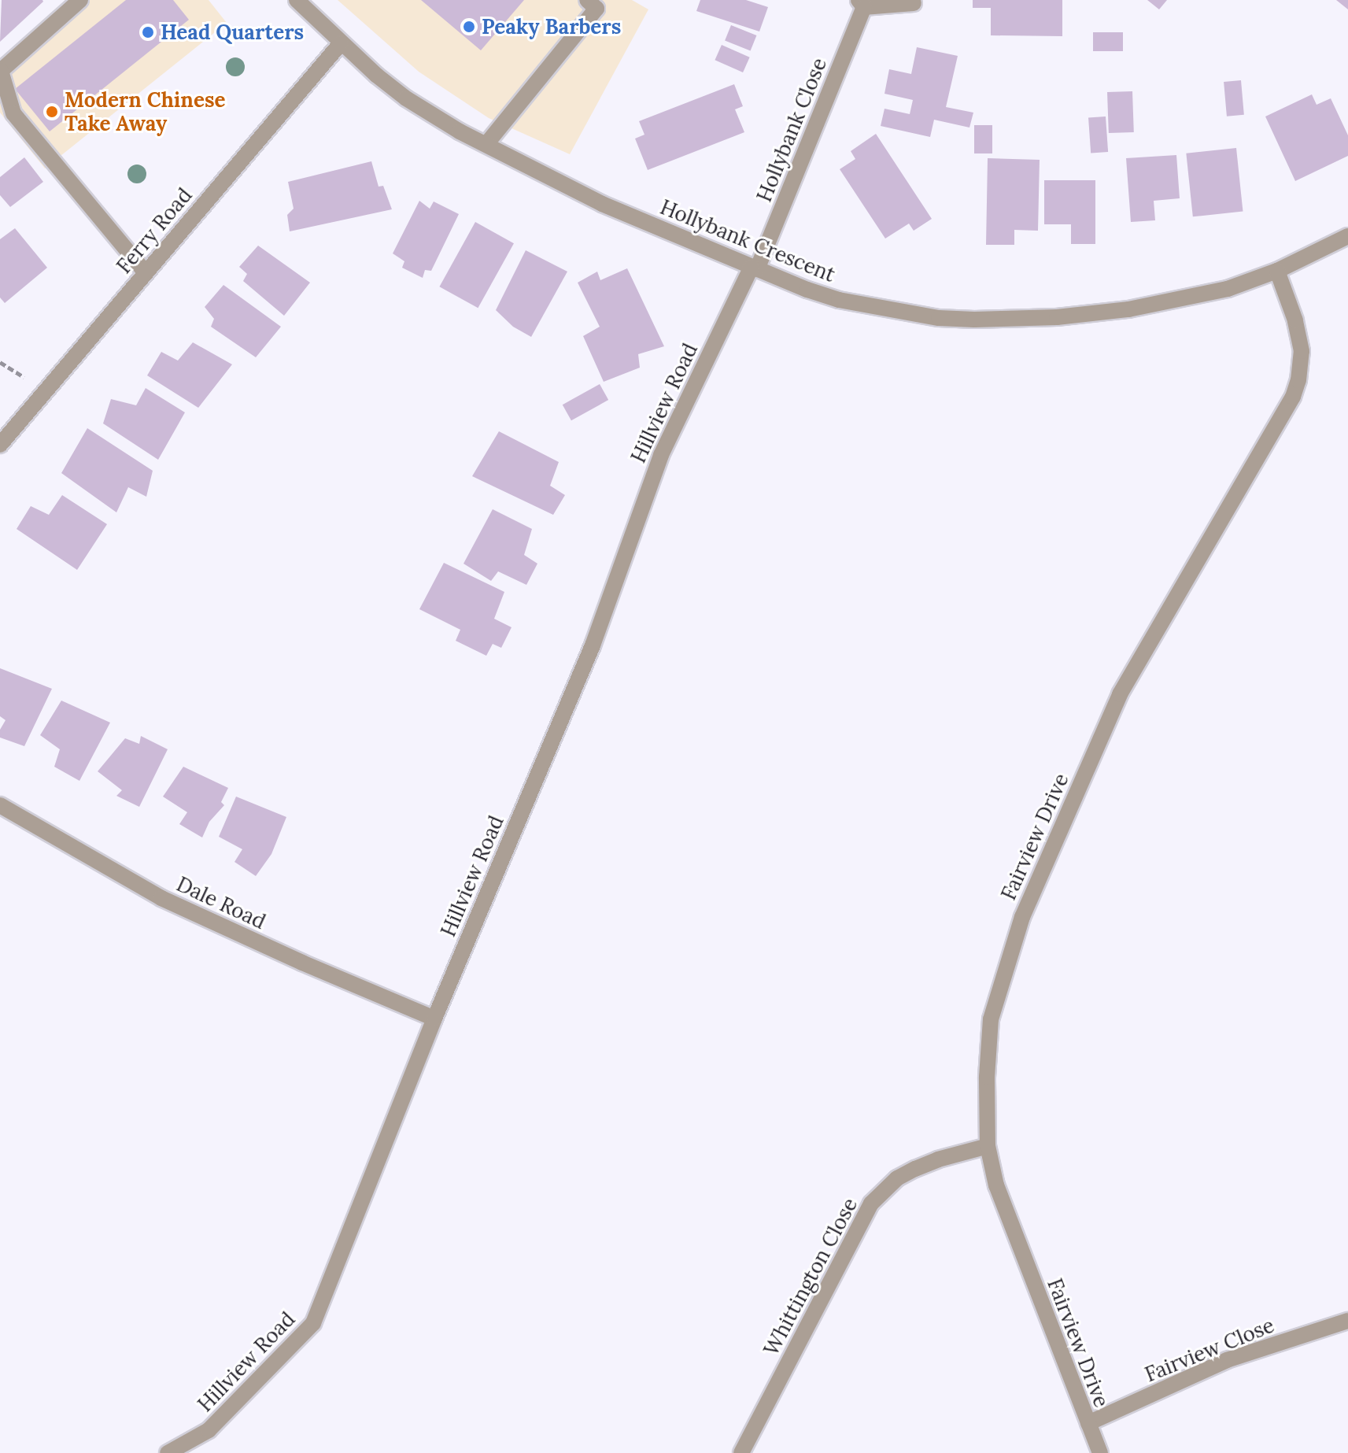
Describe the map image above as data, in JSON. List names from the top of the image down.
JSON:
{
  "streets": {
    "street": [
      "Hollybank Close",
      "Ferry Road",
      "Hollybank Crescent",
      "Hillview Road",
      "Fairview Drive",
      "Dale Road",
      "Whittington Close",
      "Fairview Close"
    ]
  },
  "crossings": [
    ["Hollybank Close", "Hollybank Crescent"],
    ["Hollybank Close", "Hillview Road"],
    ["Ferry Road", "Hollybank Crescent"],
    ["Hollybank Crescent", "Hillview Road"],
    ["Hollybank Crescent", "Fairview Drive"],
    ["Hillview Road", "Dale Road"],
    ["Fairview Drive", "Whittington Close"],
    ["Fairview Drive", "Fairview Close"]
  ],
  "places": ["Peaky Barbers", "Head Quarters", "Modern Chinese Take Away"]
}
